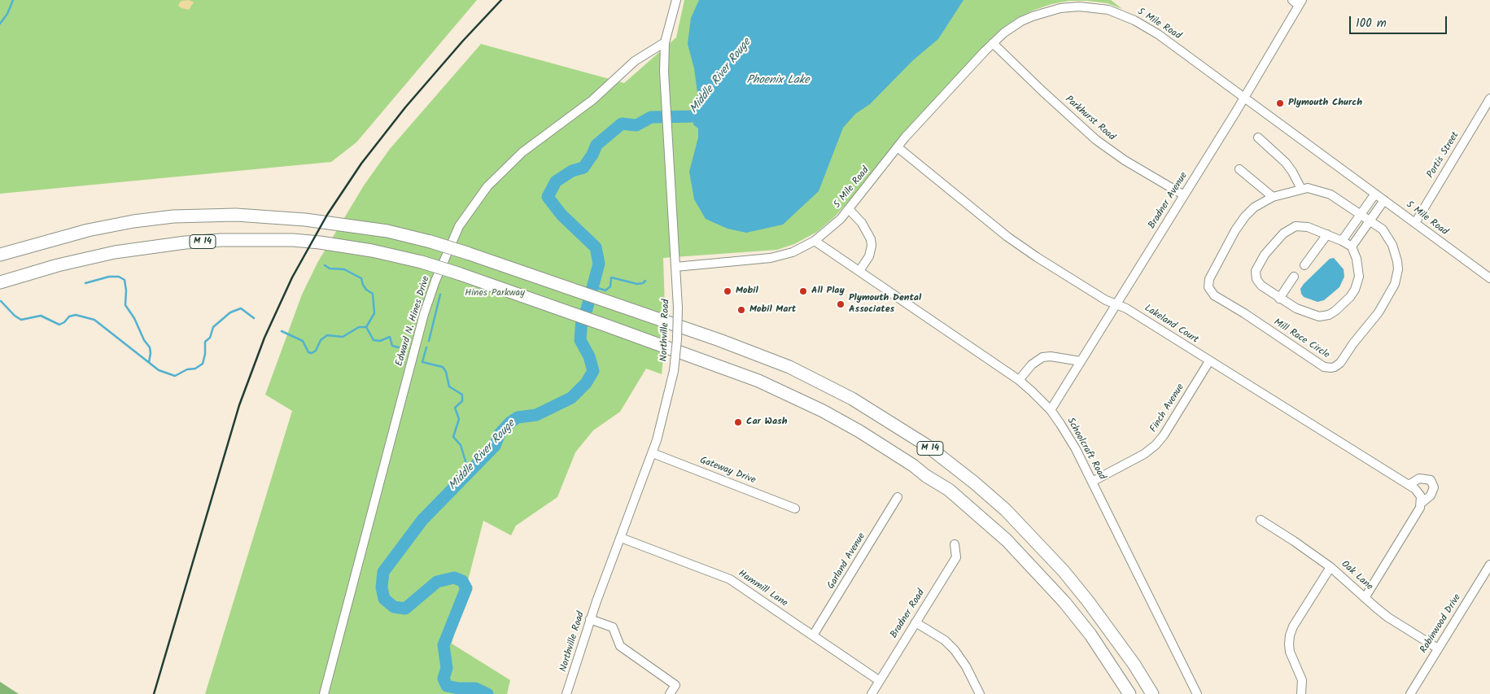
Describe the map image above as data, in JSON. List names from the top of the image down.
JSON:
{
  "streets": {
    "highway": ["M 14"],
    "street": [
      "5 Mile Road",
      "Parkhurst Road",
      "Portis Street",
      "Bradner Avenue",
      "Edward N. Hines Drive",
      "Lakeland Court",
      "Northville Road",
      "Mill Race Circle",
      "Finch Avenue",
      "Schoolcraft Road",
      "Gateway Drive",
      "Garland Avenue",
      "Oak Lane",
      "Hammill Lane",
      "Bradner Road",
      "Robinwood Drive"
    ]
  },
  "crossings": [
    ["5 Mile Road", "Parkhurst Road"],
    ["5 Mile Road", "Portis Street"],
    ["5 Mile Road", "Bradner Avenue"],
    ["5 Mile Road", "Lakeland Court"],
    ["5 Mile Road", "Northville Road"],
    ["5 Mile Road", "Schoolcraft Road"],
    ["Parkhurst Road", "Bradner Avenue"],
    ["Bradner Avenue", "Lakeland Court"],
    ["Bradner Avenue", "Schoolcraft Road"],
    ["Edward N. Hines Drive", "Northville Road"],
    ["Lakeland Court", "Finch Avenue"],
    ["Northville Road", "Gateway Drive"],
    ["Northville Road", "Hammill Lane"],
    ["Finch Avenue", "Schoolcraft Road"],
    ["Garland Avenue", "Hammill Lane"],
    ["Oak Lane", "Robinwood Drive"],
    ["Hammill Lane", "Bradner Road"]
  ],
  "water": ["Middle River Rouge", "Phoenix Lake"],
  "parks": ["Hines Parkway"],
  "places": [
    "Plymouth Church",
    "Mobil",
    "All Play",
    "Plymouth Dental Associates",
    "Mobil Mart",
    "Car Wash"
  ],
  "scale_bar": "100 m"
}
